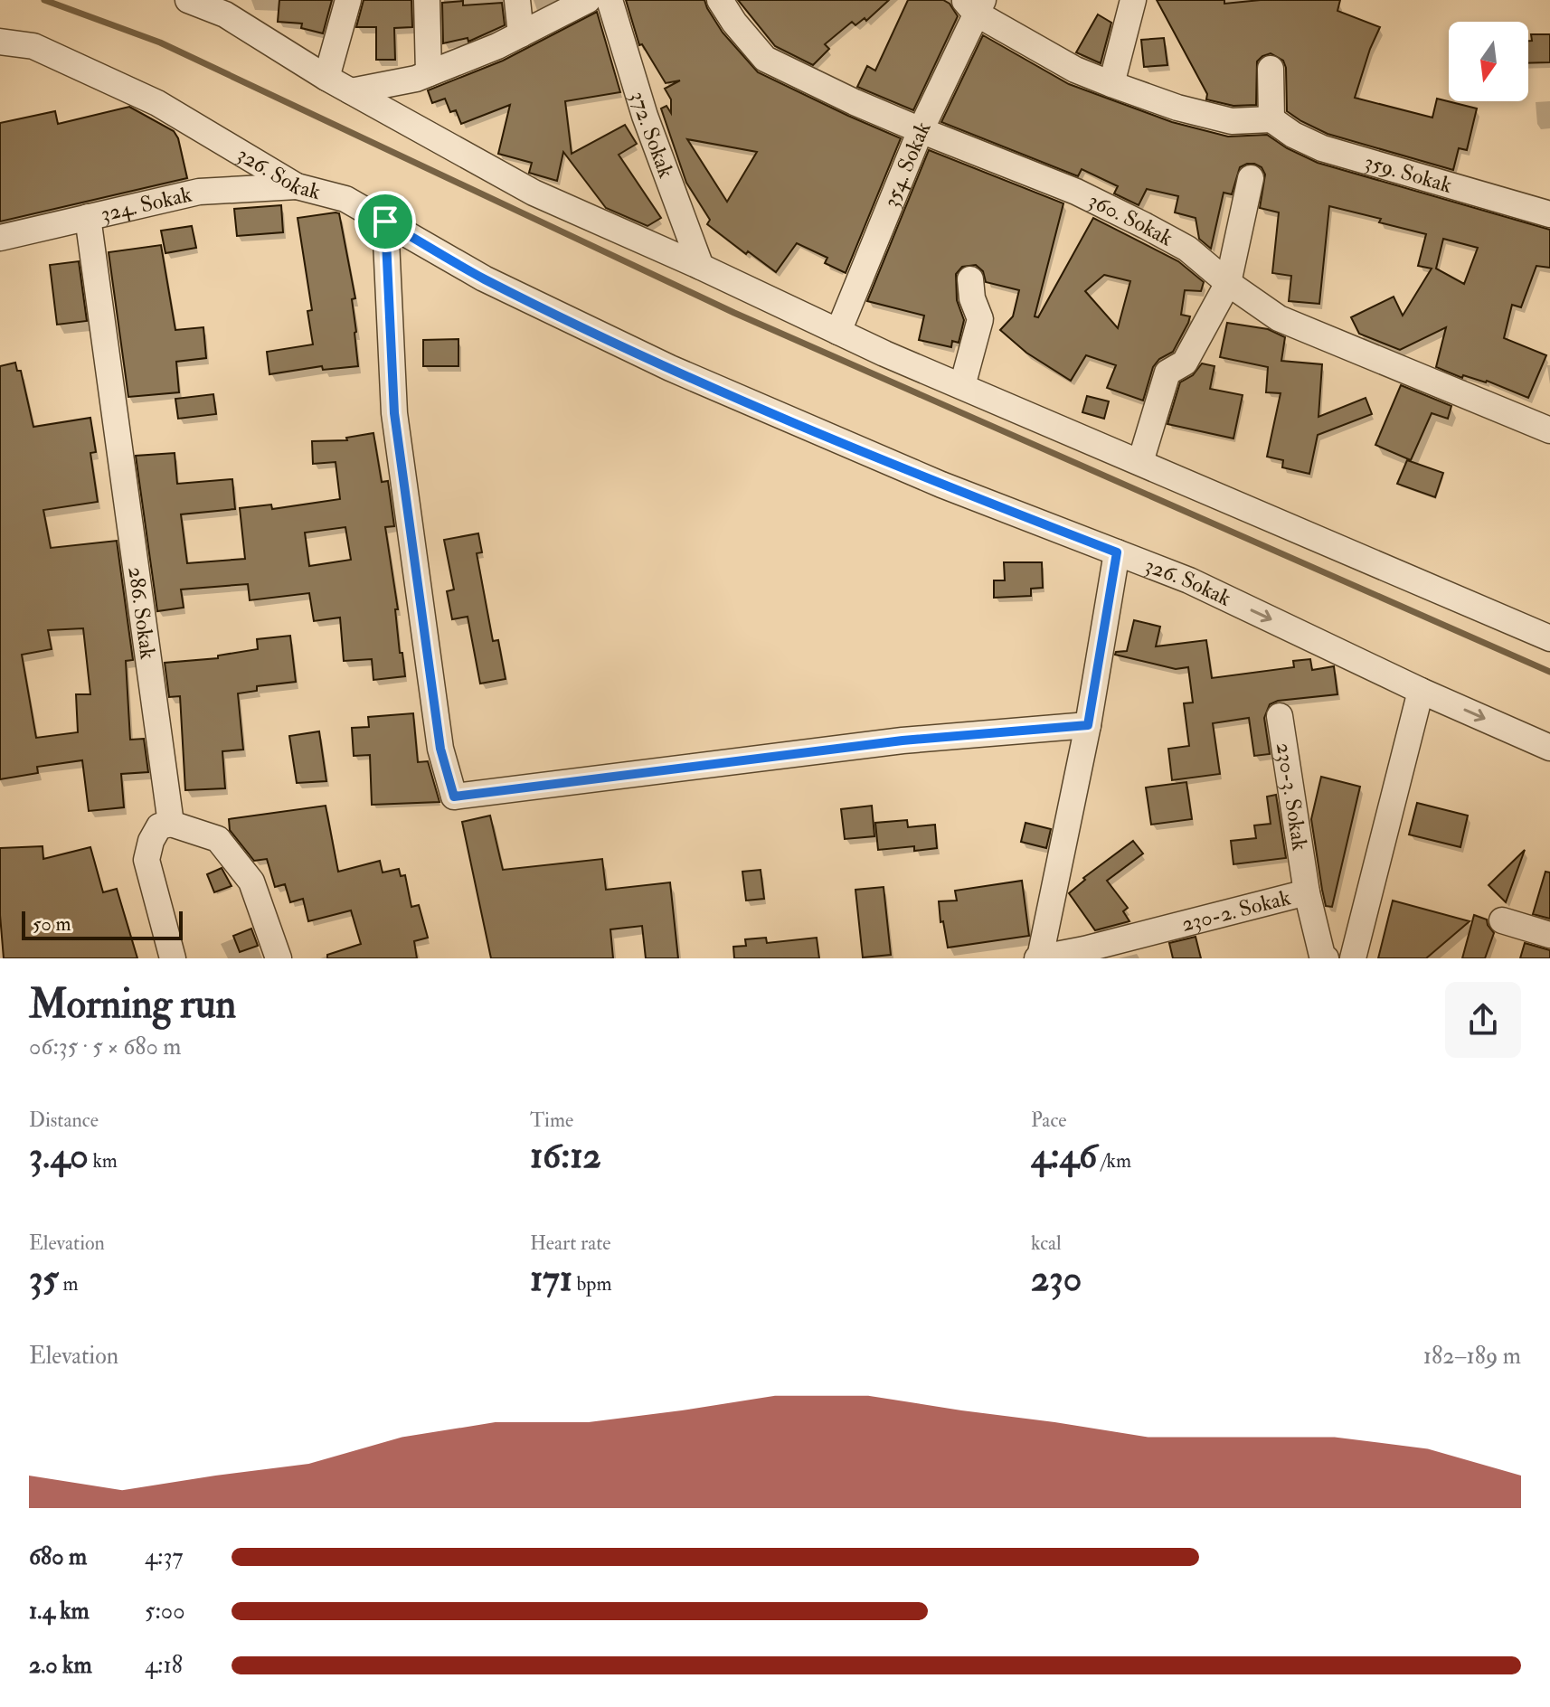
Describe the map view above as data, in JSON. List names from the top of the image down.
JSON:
{
  "streets": {
    "street": [
      "372. Sokak",
      "354. Sokak",
      "326. Sokak",
      "359. Sokak",
      "324. Sokak",
      "360. Sokak",
      "286. Sokak",
      "230-3. Sokak",
      "230-2. Sokak"
    ]
  },
  "crossings": [
    ["354. Sokak", "360. Sokak"],
    ["326. Sokak", "324. Sokak"],
    ["324. Sokak", "286. Sokak"],
    ["230-3. Sokak", "230-2. Sokak"]
  ],
  "scale_bar": "50 m",
  "north": "bottom",
  "page": {
    "scale": "50 m",
    "heading": ["Morning run", "06:35 · 5 × 680 m"],
    "stats": [
      ["Distance", "3.40 km"],
      ["Time", "16:12"],
      ["Pace", "4:46 /km"],
      ["Elevation", "35 m"],
      ["Heart rate", "171 bpm"],
      ["kcal", "230"]
    ],
    "chart": ["Elevation", "182–189 m"],
    "list": [
      {
        "name": "680 m",
        "note": "4:37"
      },
      {
        "name": "1.4 km",
        "note": "5:00"
      },
      {
        "name": "2.0 km",
        "note": "4:18"
      }
    ]
  }
}
